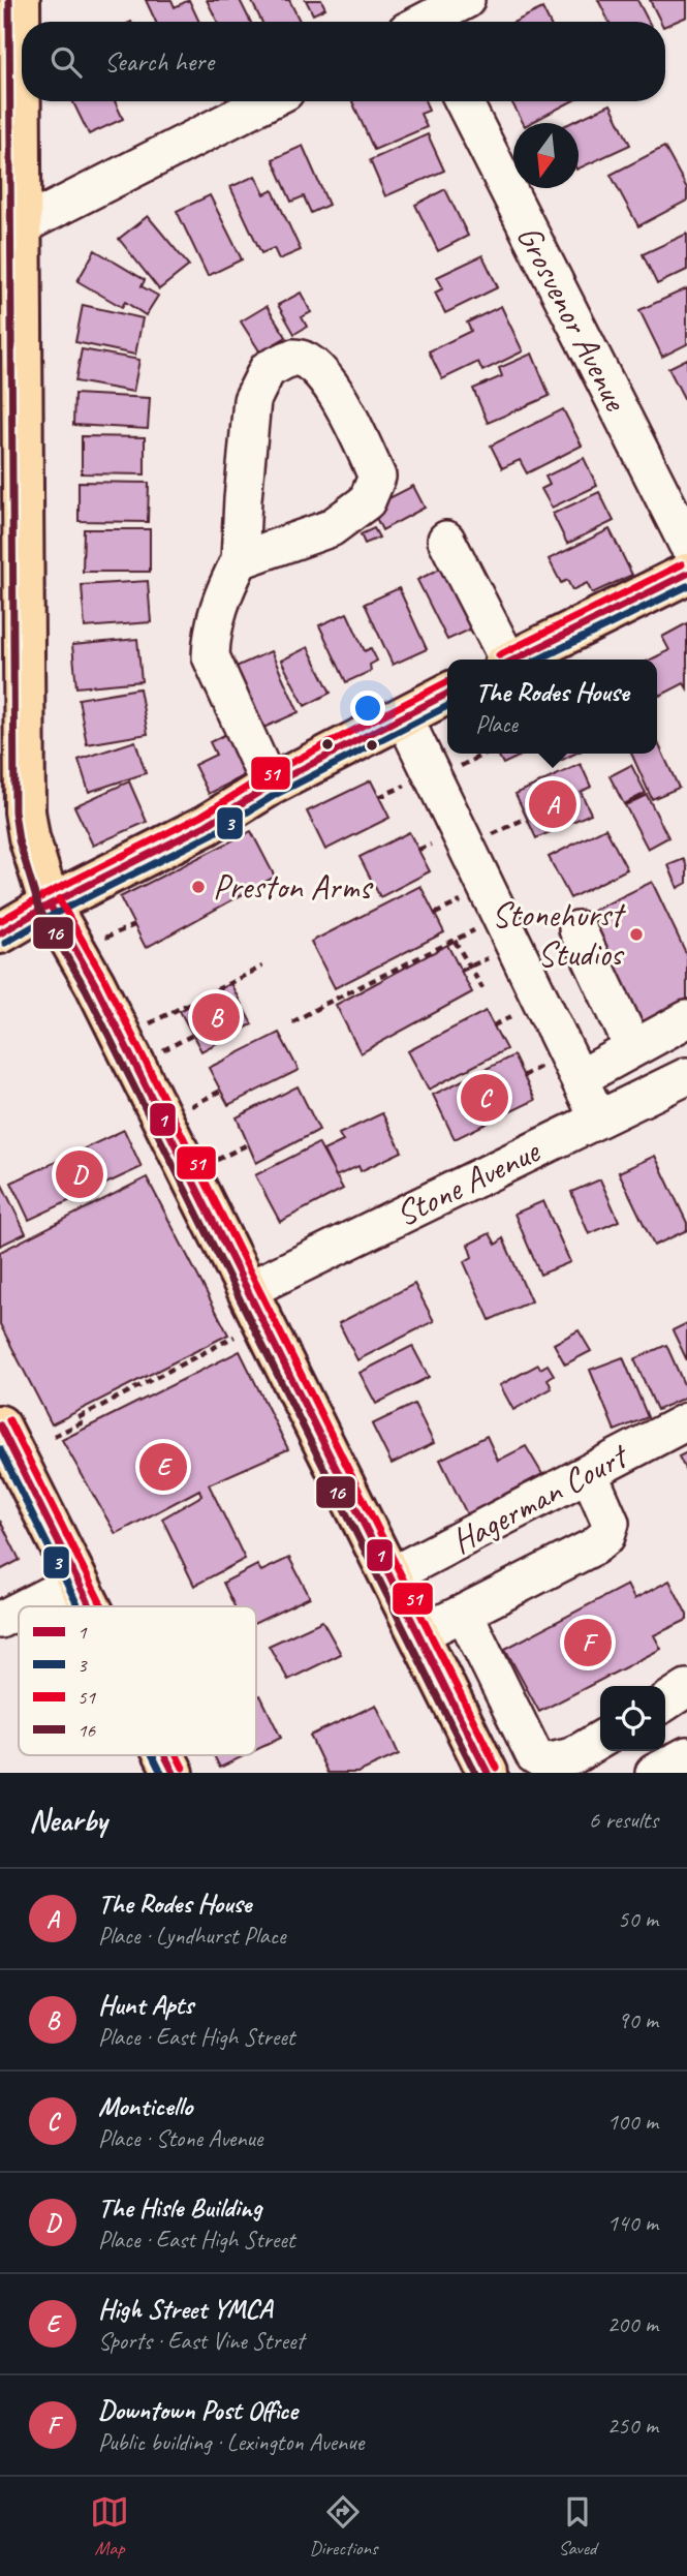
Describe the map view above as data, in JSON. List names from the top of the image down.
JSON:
{
  "streets": {
    "street": ["Grosvenor Avenue", "Stone Avenue", "Hagerman Court"]
  },
  "places": ["Preston Arms", "Stonehurst Studios"],
  "lines": [
    "transit line 16",
    "transit line 51",
    "transit line 1",
    "transit line 3"
  ],
  "legend": [
    "1",
    "3",
    "51",
    "16"
  ],
  "north": "bottom",
  "page": {
    "search": "Search here",
    "popup": ["The Rodes House", "Place"],
    "pins": [
      "A",
      "B",
      "C",
      "D",
      "E",
      "F"
    ],
    "heading": ["Nearby", "6 results"],
    "list": [
      {
        "mark": "A",
        "name": "The Rodes House",
        "note": "Place · Lyndhurst Place",
        "value": "50 m"
      },
      {
        "mark": "B",
        "name": "Hunt Apts",
        "note": "Place · East High Street",
        "value": "90 m"
      },
      {
        "mark": "C",
        "name": "Monticello",
        "note": "Place · Stone Avenue",
        "value": "100 m"
      },
      {
        "mark": "D",
        "name": "The Hisle Building",
        "note": "Place · East High Street",
        "value": "140 m"
      },
      {
        "mark": "E",
        "name": "High Street YMCA",
        "note": "Sports · East Vine Street",
        "value": "200 m"
      },
      {
        "mark": "F",
        "name": "Downtown Post Office",
        "note": "Public building · Lexington Avenue",
        "value": "250 m"
      }
    ],
    "nav": ["Map", "Directions", "Saved"]
  }
}
